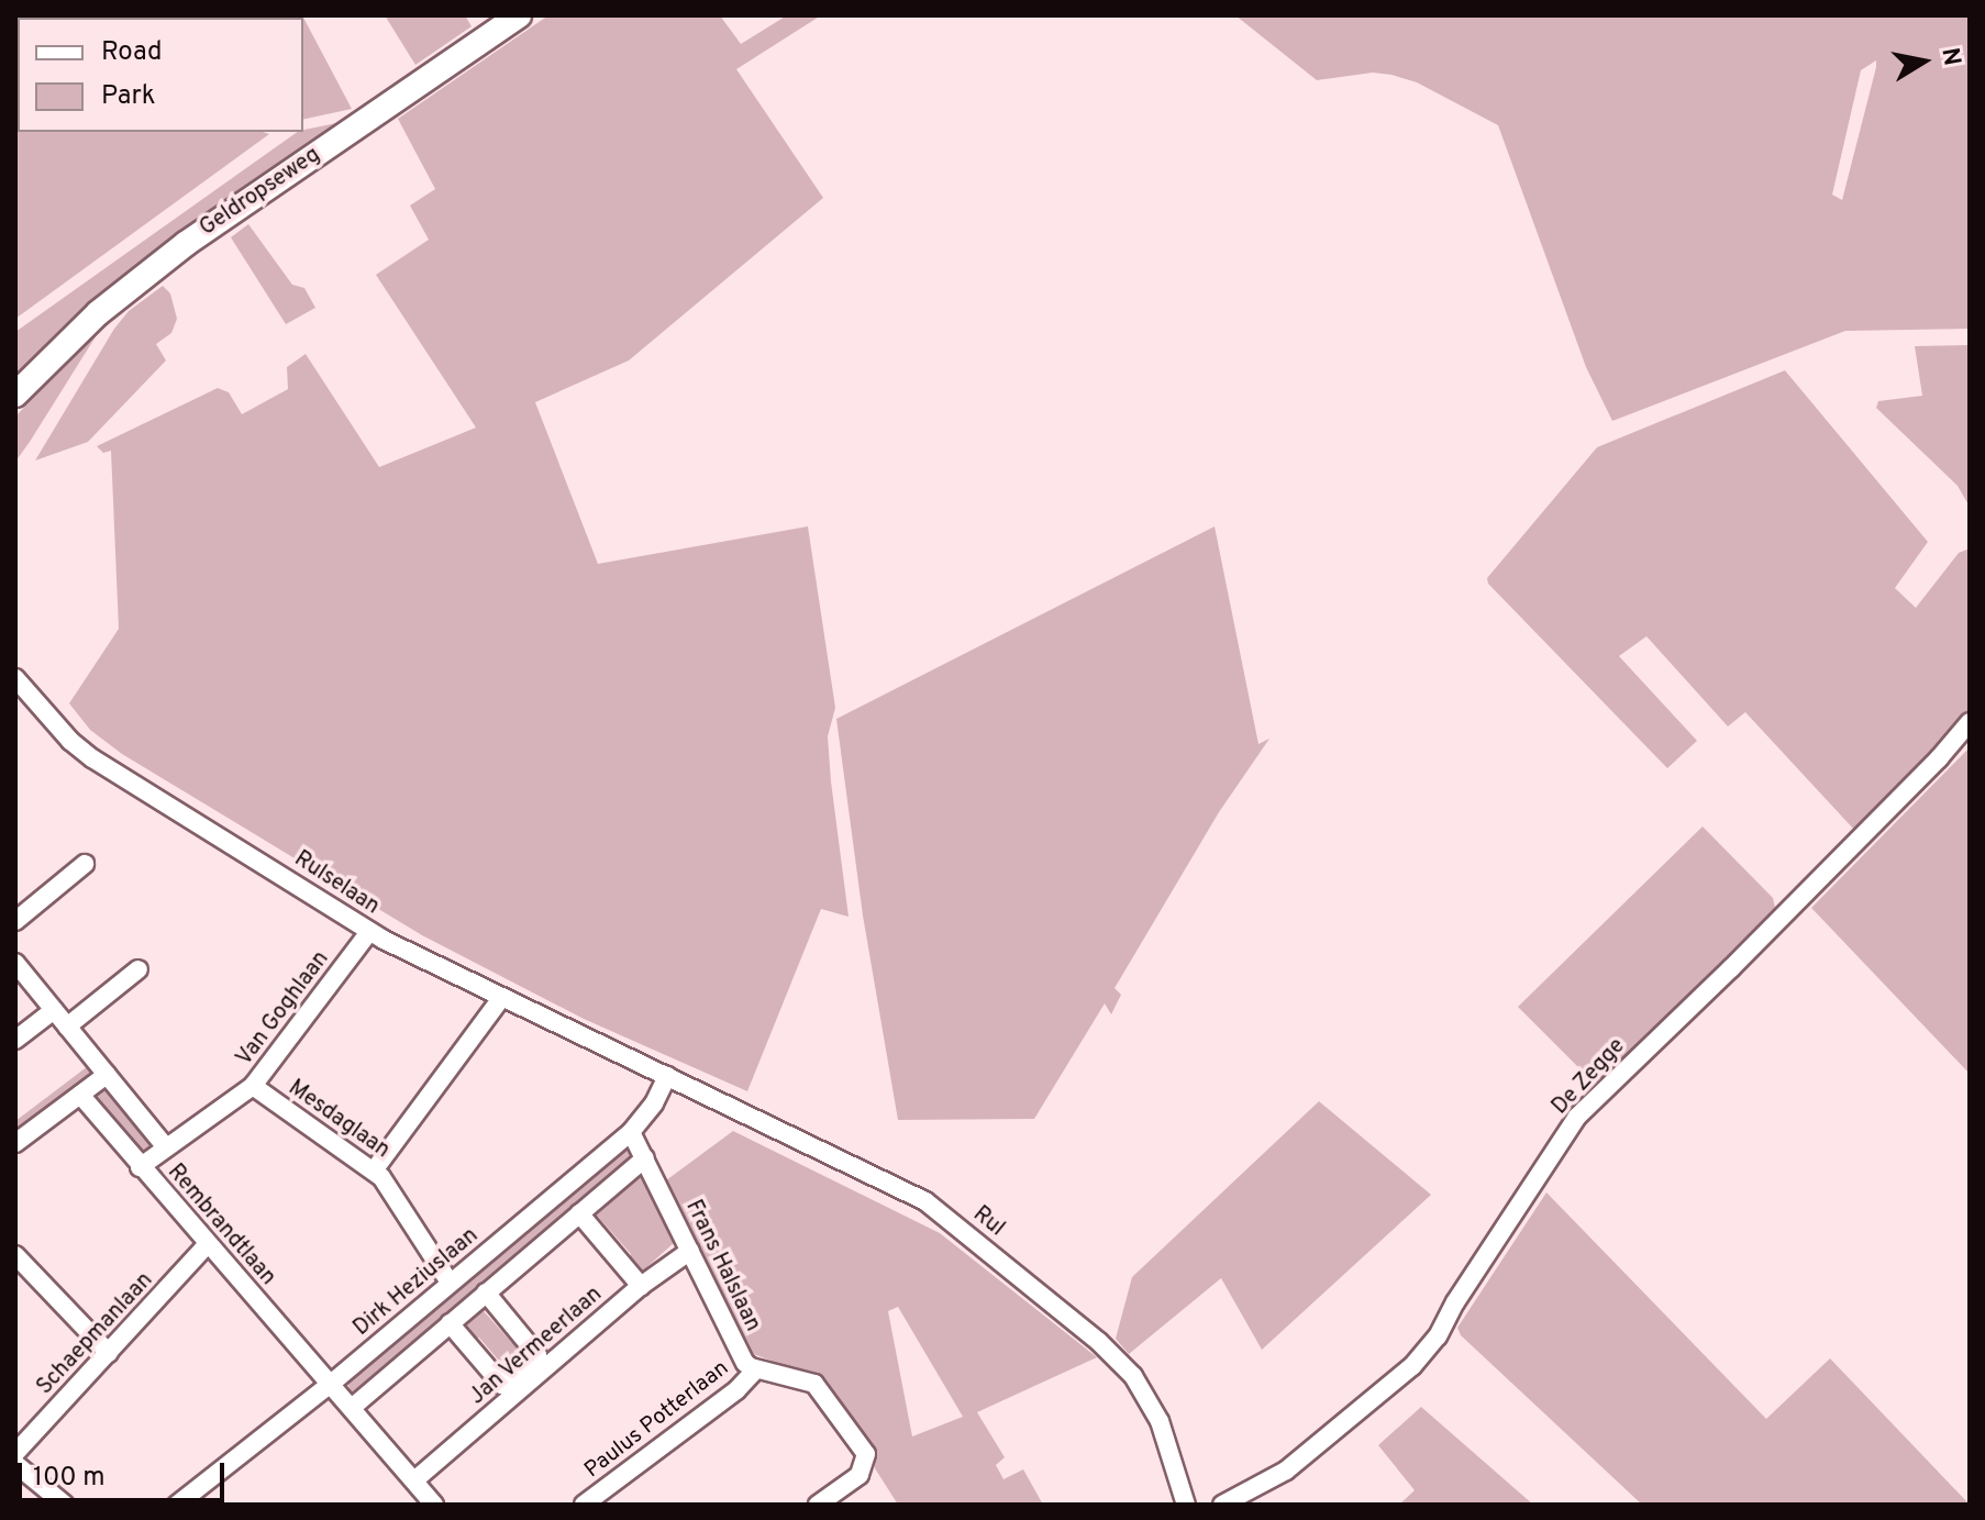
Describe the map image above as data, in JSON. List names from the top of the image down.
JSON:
{
  "streets": {
    "main road": ["Geldropseweg"],
    "street": [
      "Rulselaan",
      "Van Goghlaan",
      "De Zegge",
      "Mesdaglaan",
      "Rul",
      "Rembrandtlaan",
      "Frans Halslaan",
      "Dirk Heziuslaan",
      "Schaepmanlaan",
      "Jan Vermeerlaan",
      "Paulus Potterlaan"
    ]
  },
  "crossings": [
    ["Rulselaan", "Van Goghlaan"],
    ["Rulselaan", "Rul"],
    ["Rulselaan", "Dirk Heziuslaan"],
    ["Van Goghlaan", "Mesdaglaan"],
    ["Van Goghlaan", "Rembrandtlaan"],
    ["Mesdaglaan", "Dirk Heziuslaan"],
    ["Rul", "Dirk Heziuslaan"],
    ["Rembrandtlaan", "Dirk Heziuslaan"],
    ["Rembrandtlaan", "Schaepmanlaan"],
    ["Rembrandtlaan", "Jan Vermeerlaan"],
    ["Frans Halslaan", "Dirk Heziuslaan"],
    ["Frans Halslaan", "Jan Vermeerlaan"],
    ["Frans Halslaan", "Paulus Potterlaan"]
  ],
  "legend": ["Road", "Park"],
  "scale_bar": "100 m",
  "north": "right"
}
